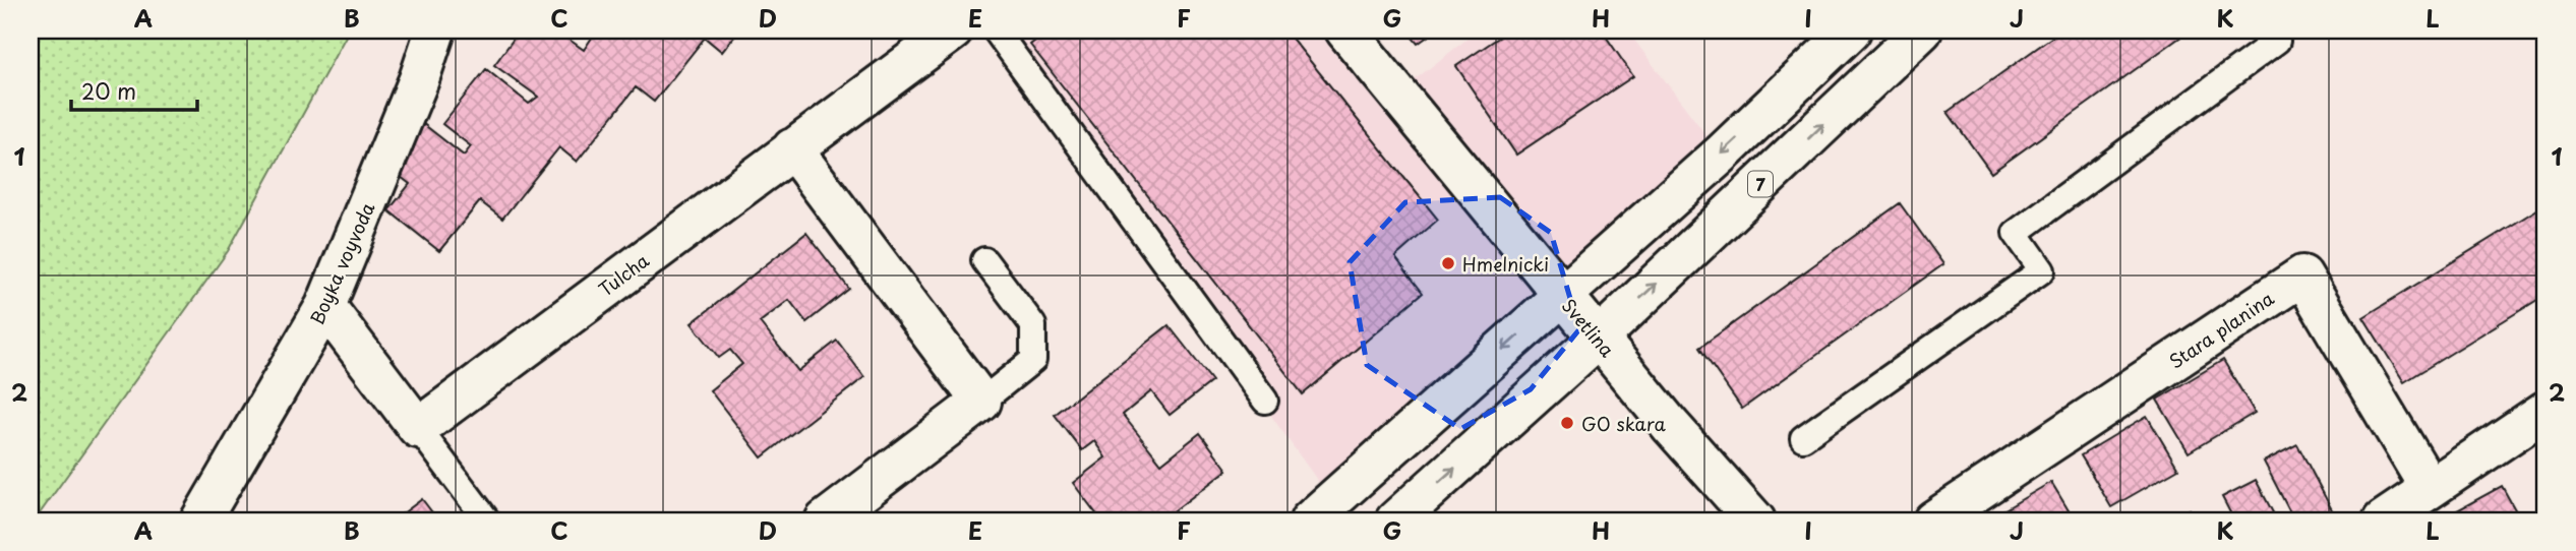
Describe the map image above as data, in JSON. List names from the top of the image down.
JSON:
{
  "streets": {
    "street": [
      "7",
      "Boyka voyvoda",
      "Tulcha",
      "Svetlina",
      "Stara planina"
    ]
  },
  "crossings": [
    ["7", "Svetlina"]
  ],
  "places": ["Hmelnicki", "GO skara"],
  "scale_bar": "20 m",
  "grid": {
    "columns": [
      "A",
      "B",
      "C",
      "D",
      "E",
      "F",
      "G",
      "H",
      "I",
      "J",
      "K",
      "L"
    ],
    "rows": ["1", "2"]
  }
}
